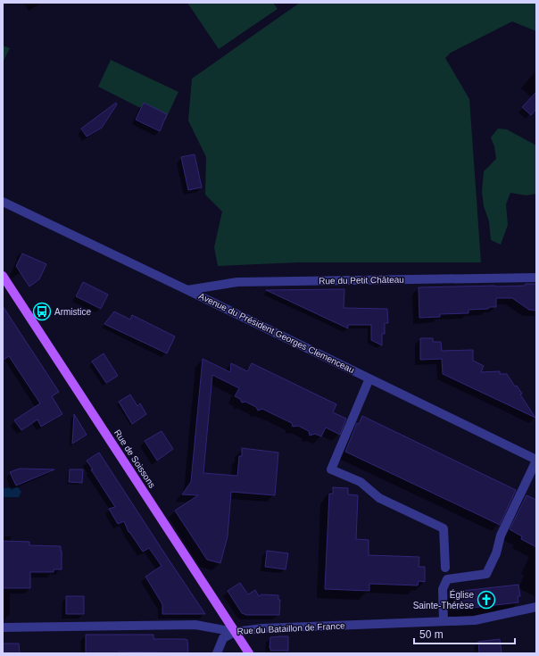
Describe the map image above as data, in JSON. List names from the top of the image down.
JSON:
{
  "streets": {
    "main road": ["Rue de Soissons"],
    "street": ["Rue du Petit Château", "Avenue du Président Georges Clemenceau", "Rue du Bataillon de France"]
  },
  "crossings": [
    ["Rue du Petit Château", "Avenue du Président Georges Clemenceau"],
    ["Rue de Soissons", "Rue du Bataillon de France"]
  ],
  "places": {
    "bus stop": ["Armistice"],
    "church": ["Église Sainte-Thérèse"]
  },
  "scale_bar": "50 m"
}
